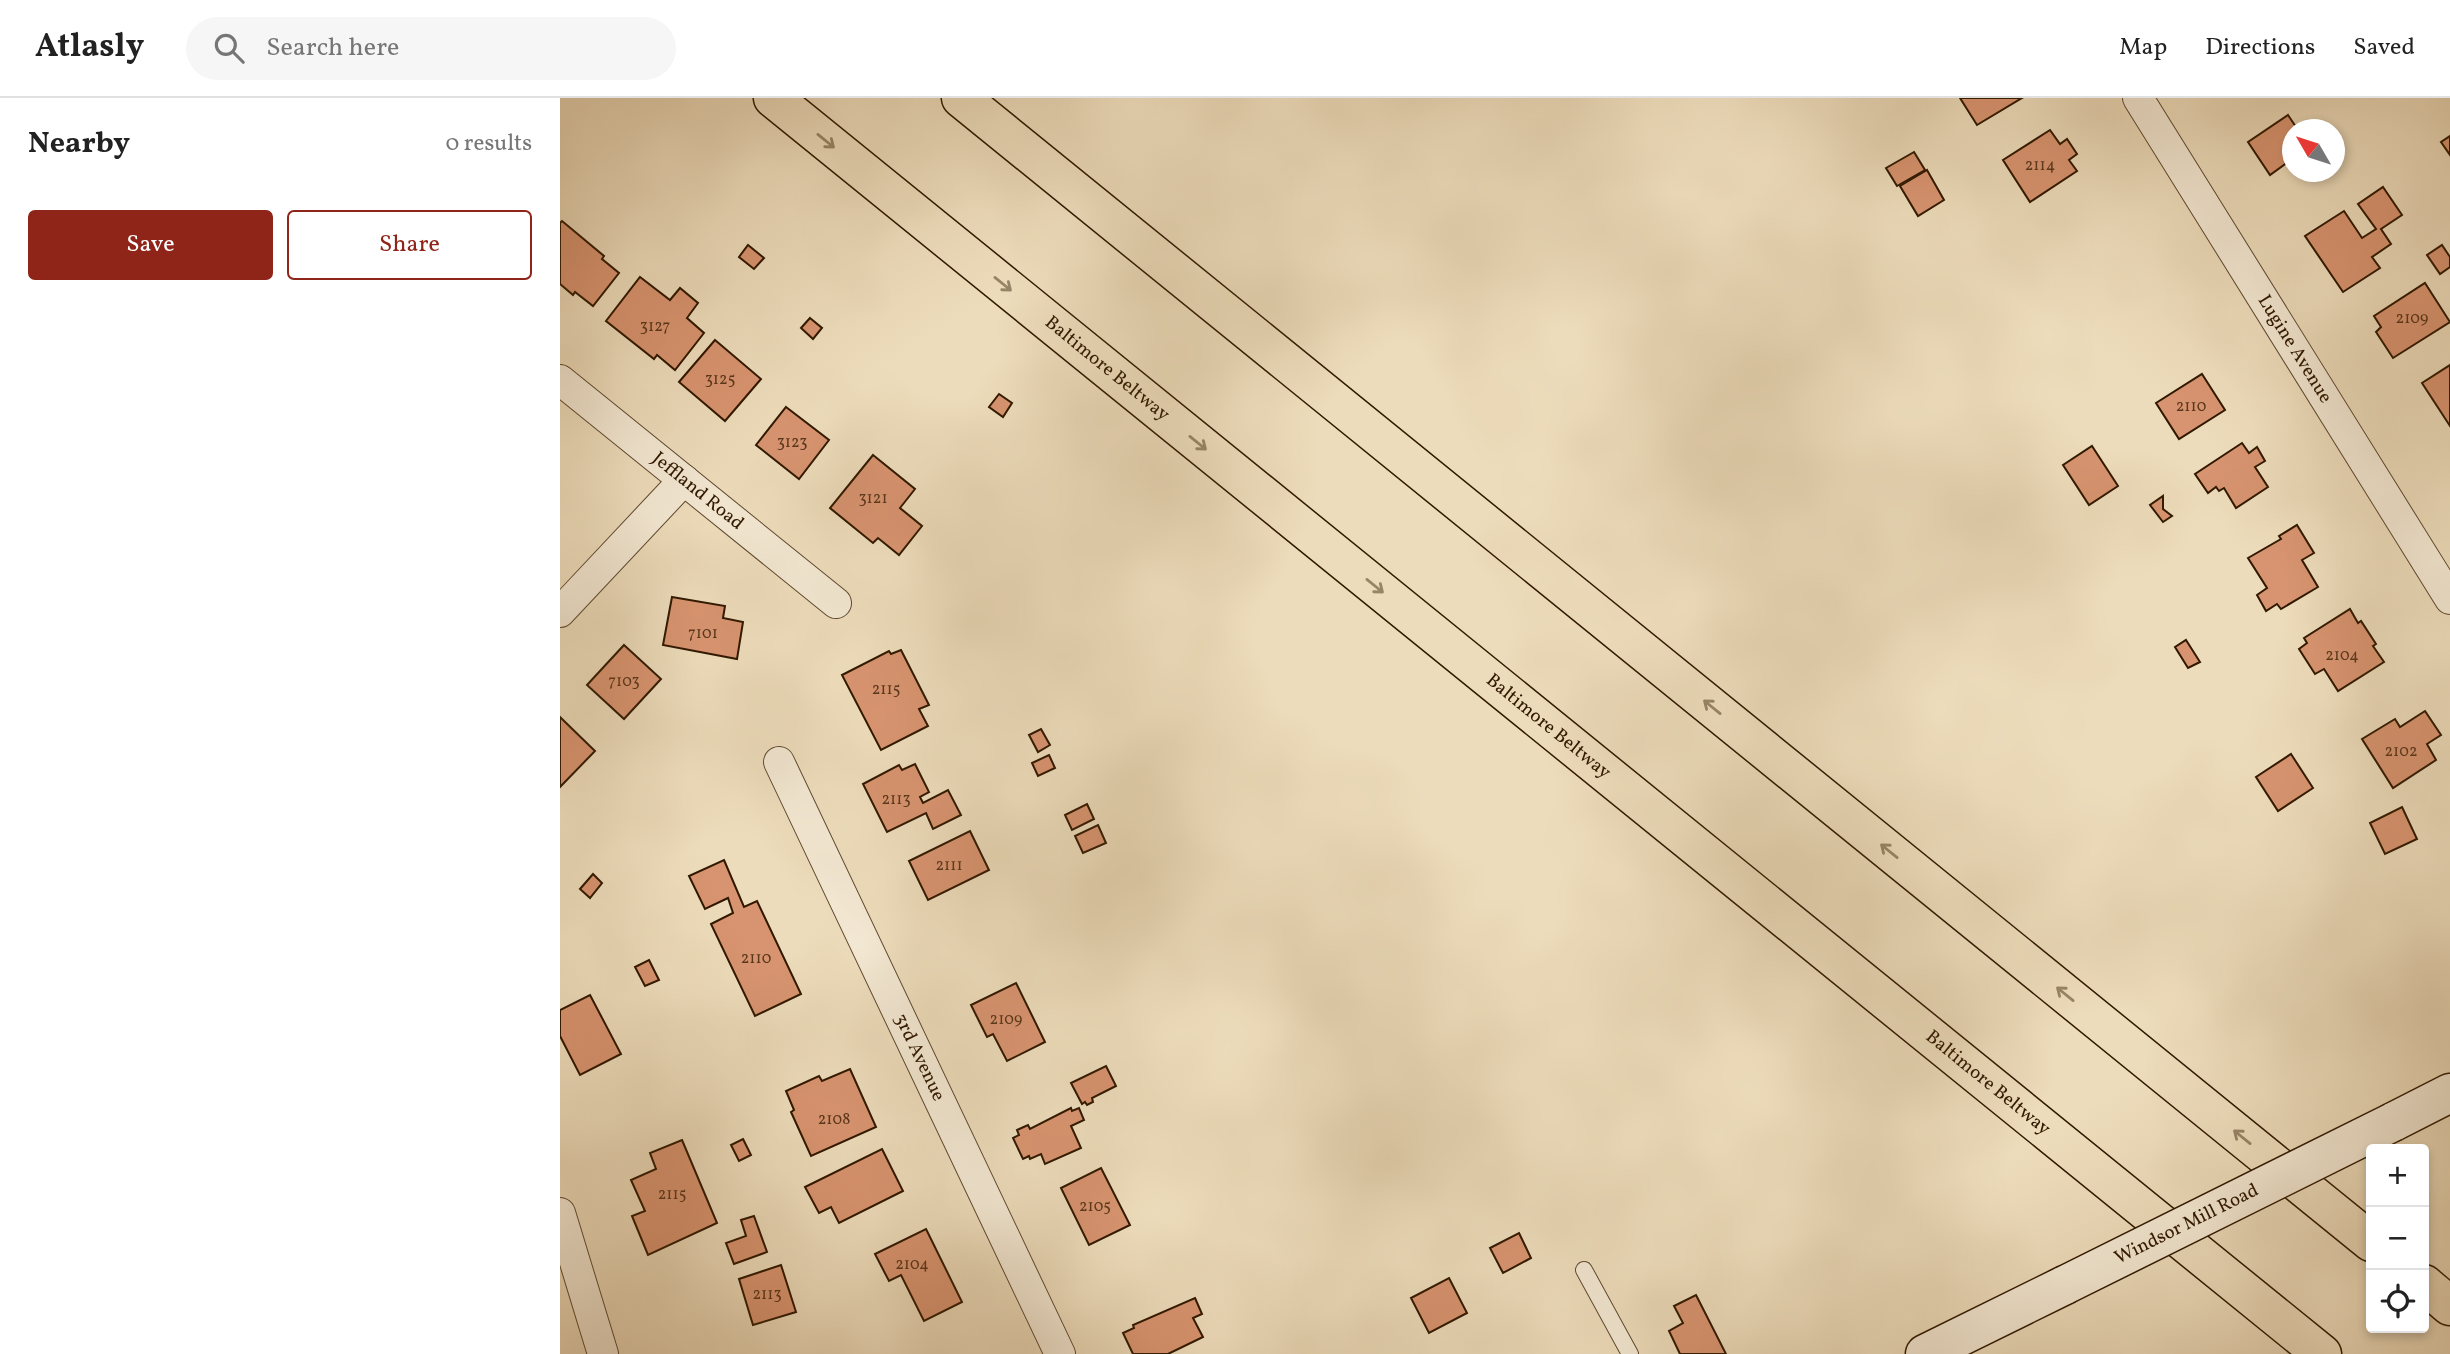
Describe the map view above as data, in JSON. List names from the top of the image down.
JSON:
{
  "streets": {
    "highway": ["Baltimore Beltway"],
    "main road": ["Windsor Mill Road"],
    "street": ["Lugine Avenue", "Jeffland Road", "3rd Avenue"]
  },
  "house_numbers": [
    "2114",
    "2109",
    "3127",
    "3125",
    "2110",
    "3123",
    "3121",
    "7101",
    "2104",
    "7103",
    "2115",
    "2102",
    "2113",
    "2111",
    "2110",
    "2109",
    "2108",
    "2115",
    "2105",
    "2104",
    "2113"
  ],
  "north": "top left",
  "page": {
    "header": "Atlasly",
    "search": "Search here",
    "nav": ["Map", "Directions", "Saved"],
    "heading": ["Nearby", "0 results"],
    "buttons": ["Save", "Share"],
    "map_buttons": ["+", "−"]
  }
}
